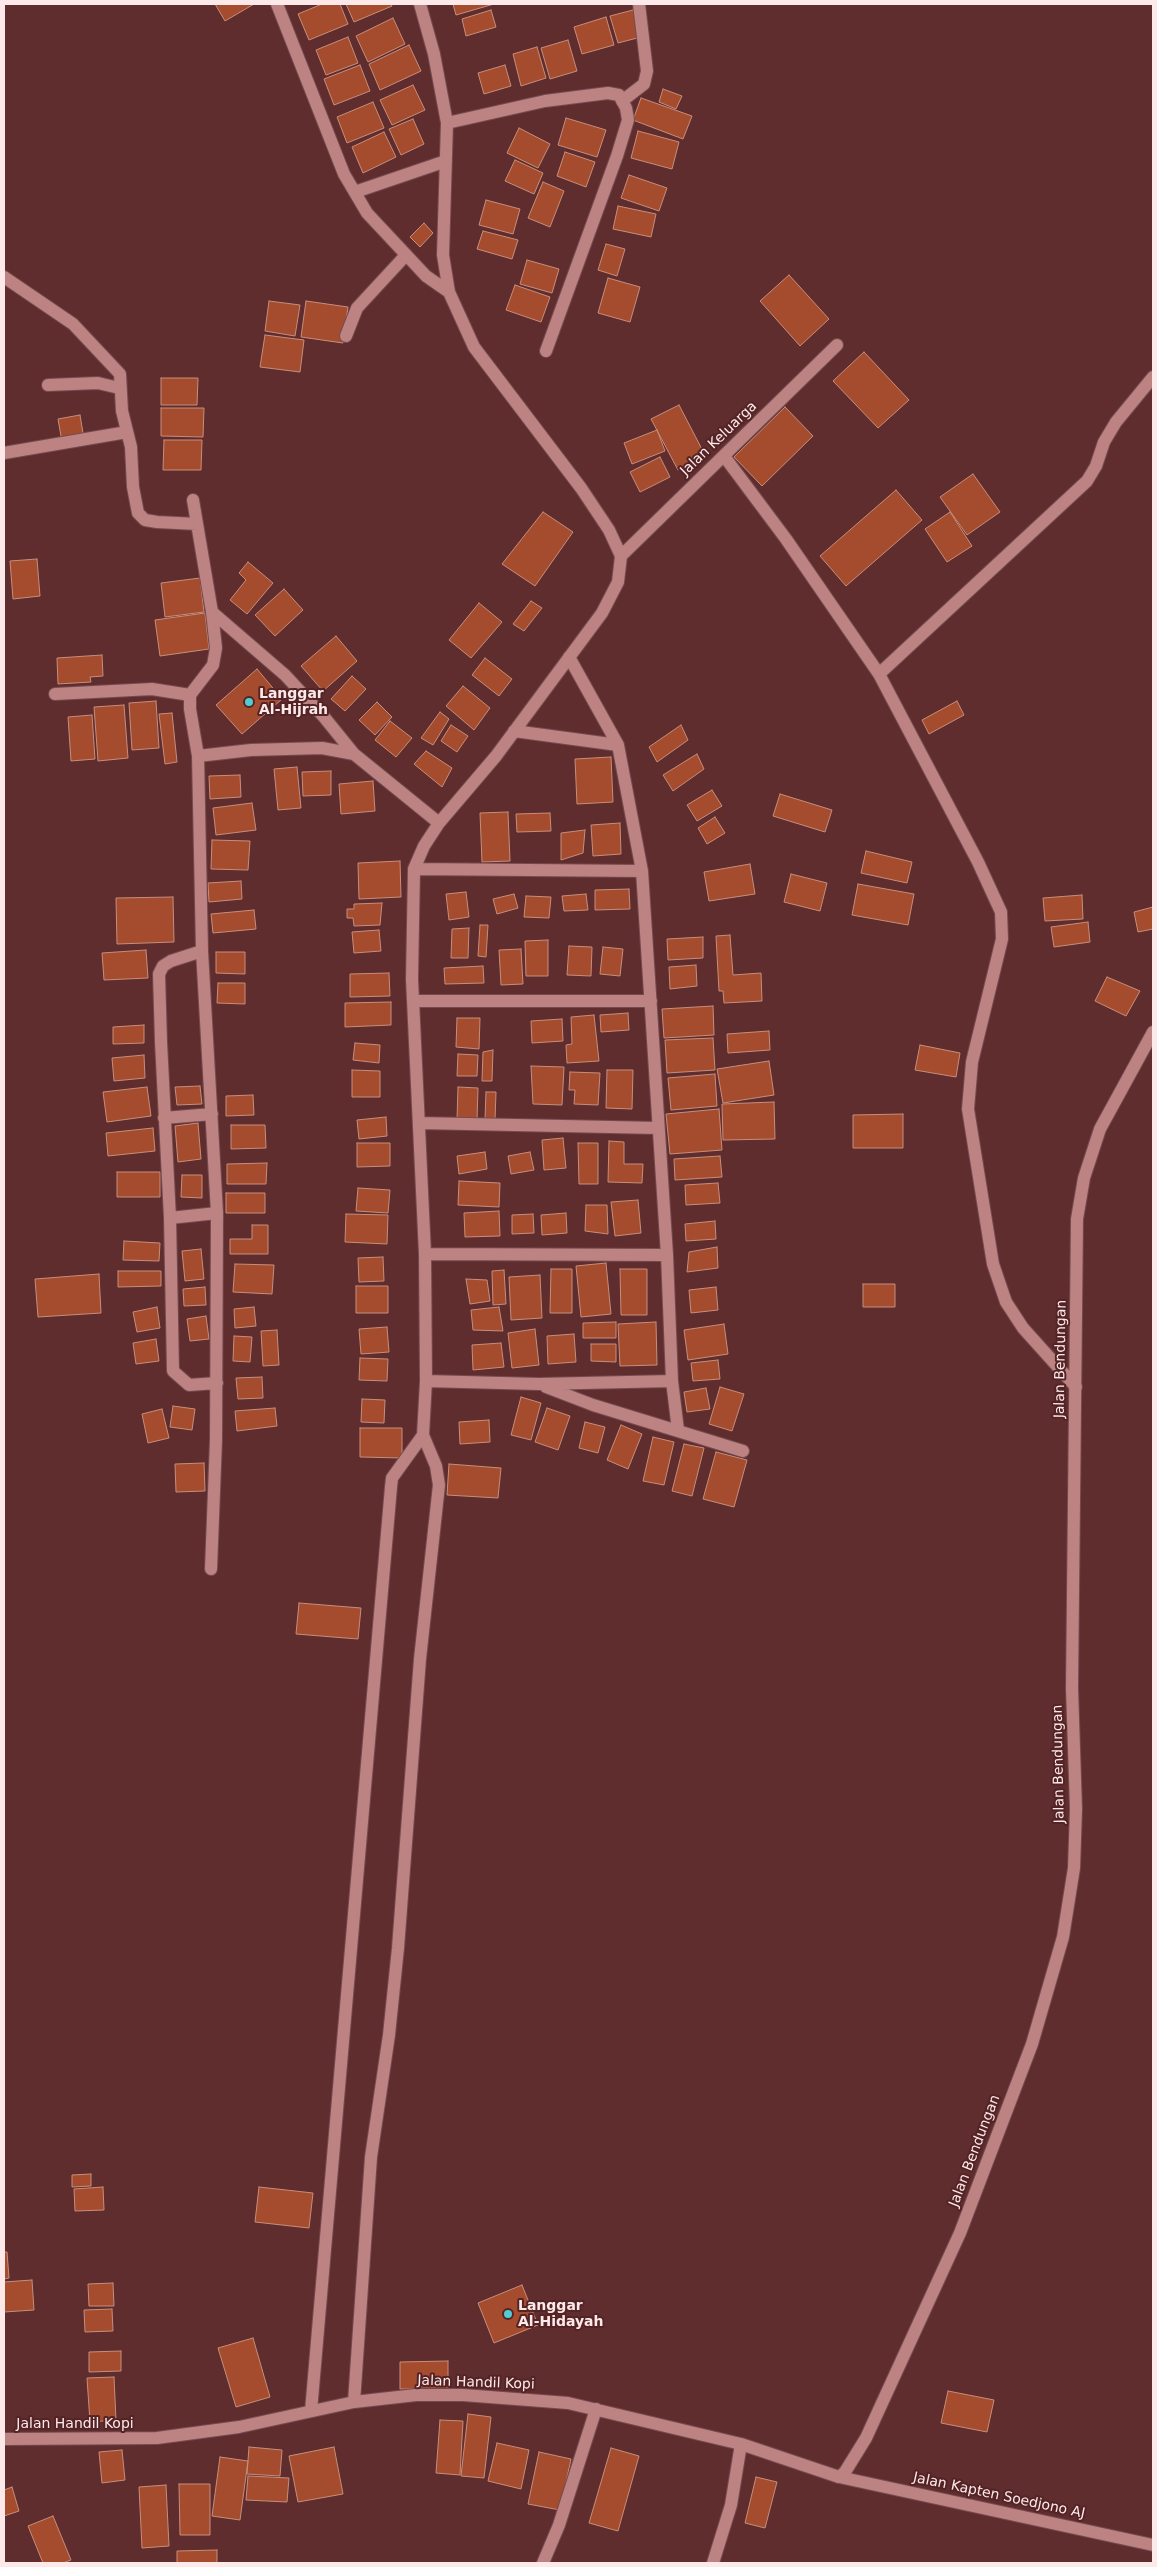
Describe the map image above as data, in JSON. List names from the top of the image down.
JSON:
{
  "streets": {
    "street": [
      "Jalan Keluarga",
      "Jalan Bendungan",
      "Jalan Handil Kopi",
      "Jalan Kapten Soedjono AJ"
    ]
  },
  "crossings": [
    ["Jalan Bendungan", "Jalan Handil Kopi"],
    ["Jalan Bendungan", "Jalan Kapten Soedjono AJ"],
    ["Jalan Handil Kopi", "Jalan Kapten Soedjono AJ"]
  ],
  "places": ["Langgar Al-Hijrah", "Langgar Al-Hidayah"]
}
